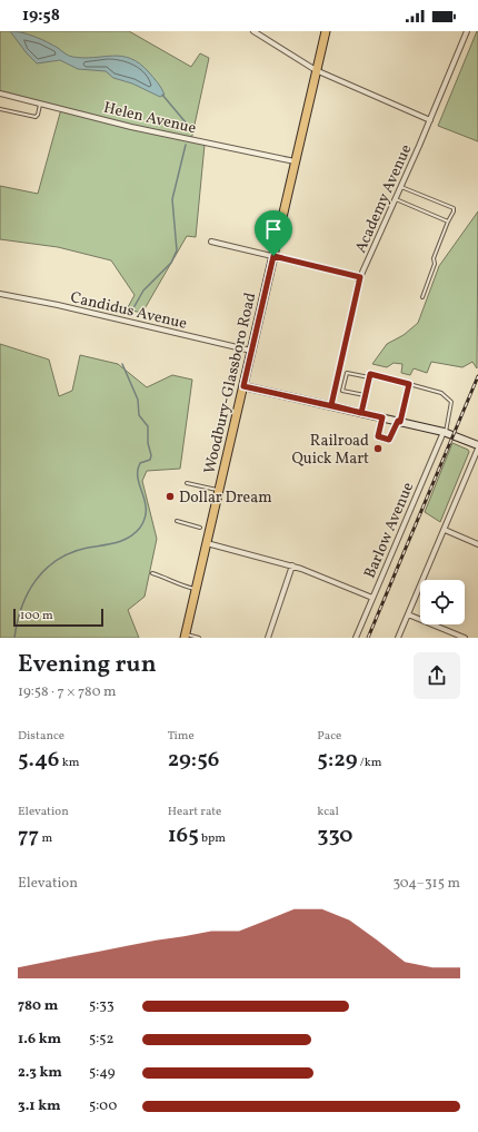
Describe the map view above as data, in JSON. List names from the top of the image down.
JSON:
{
  "streets": {
    "main road": ["Woodbury-Glassboro Road"],
    "street": [
      "Helen Avenue",
      "Academy Avenue",
      "Candidus Avenue",
      "Barlow Avenue"
    ]
  },
  "crossings": [
    ["Helen Avenue", "Woodbury-Glassboro Road"],
    ["Candidus Avenue", "Woodbury-Glassboro Road"]
  ],
  "places": ["Railroad Quick Mart", "Dollar Dream"],
  "scale_bar": "100 m",
  "page": {
    "status": "19:58",
    "scale": "100 m",
    "heading": ["Evening run", "19:58 · 7 × 780 m"],
    "stats": [
      ["Distance", "5.46 km"],
      ["Time", "29:56"],
      ["Pace", "5:29 /km"],
      ["Elevation", "77 m"],
      ["Heart rate", "165 bpm"],
      ["kcal", "330"]
    ],
    "chart": ["Elevation", "304–315 m"],
    "list": [
      {
        "name": "780 m",
        "note": "5:33"
      },
      {
        "name": "1.6 km",
        "note": "5:52"
      },
      {
        "name": "2.3 km",
        "note": "5:49"
      },
      {
        "name": "3.1 km",
        "note": "5:00"
      }
    ]
  }
}
